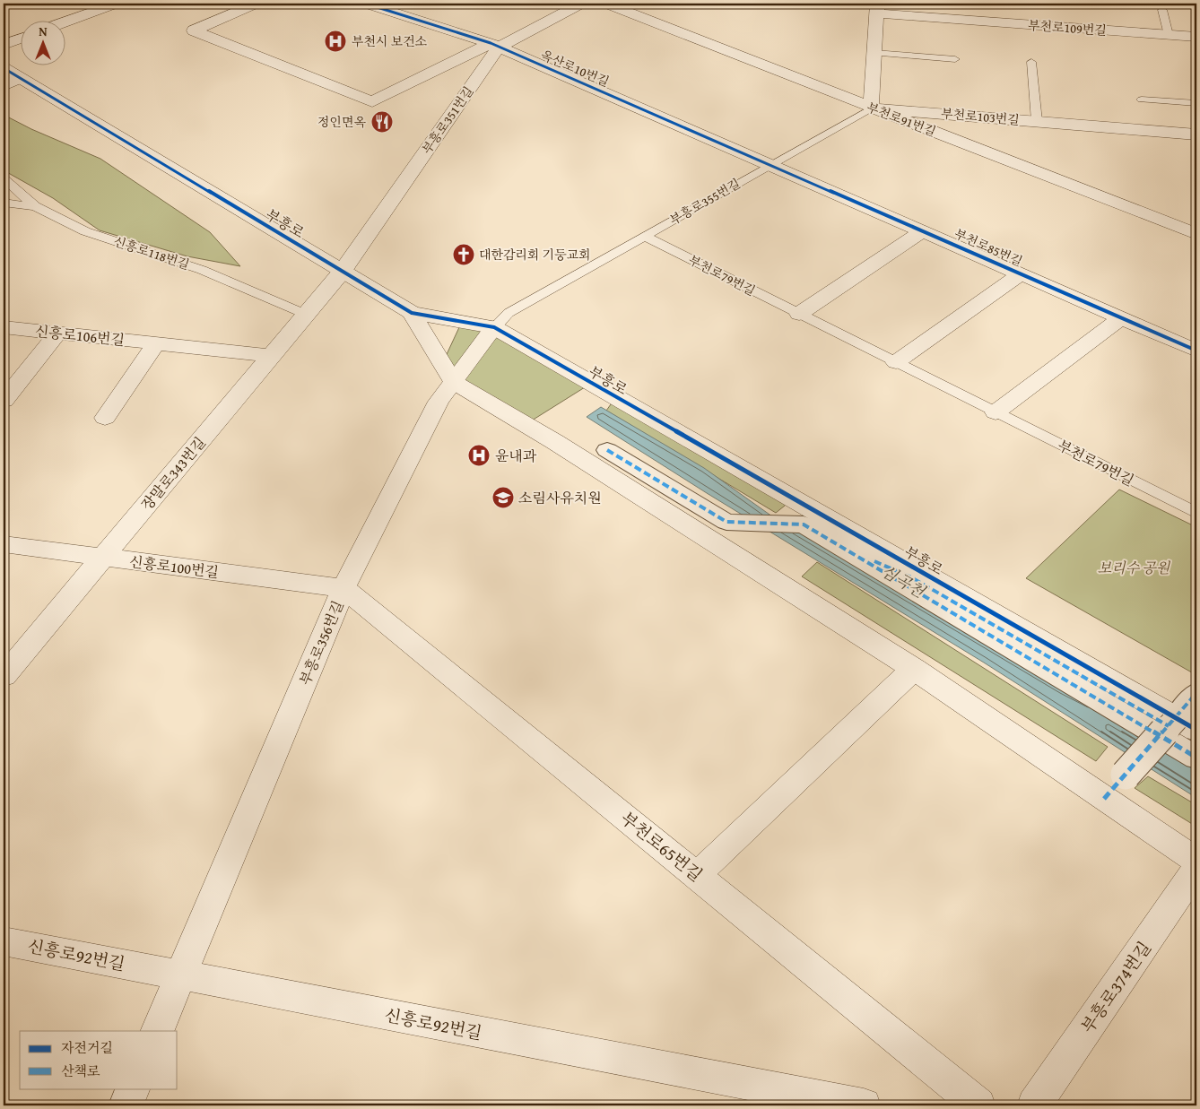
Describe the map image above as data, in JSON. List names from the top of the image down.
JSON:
{
  "streets": {
    "street": [
      "부천로109번길",
      "옥산로10번길",
      "부천로103번길",
      "부천로91번길",
      "부흥로351번길",
      "부흥로",
      "부천로85번길",
      "신흥로106번길",
      "장말로343번길",
      "신흥로100번길",
      "부흥로356번길",
      "부천로65번길",
      "신흥로92번길",
      "부흥로374번길"
    ],
    "lane": ["부흥로355번길", "신흥로118번길", "부천로79번길"]
  },
  "crossings": [
    ["옥산로10번길", "부흥로351번길"],
    ["옥산로10번길", "부흥로355번길"],
    ["옥산로10번길", "부천로85번길"],
    ["부천로103번길", "부천로91번길"],
    ["부천로103번길", "부흥로355번길"],
    ["부천로91번길", "부흥로355번길"],
    ["부흥로351번길", "부흥로"],
    ["부흥로351번길", "장말로343번길"],
    ["부흥로355번길", "부흥로"],
    ["부흥로355번길", "부천로85번길"],
    ["부흥로355번길", "부천로79번길"],
    ["부흥로355번길", "부흥로356번길"],
    ["부흥로", "장말로343번길"],
    ["부흥로", "부흥로356번길"],
    ["신흥로118번길", "장말로343번길"],
    ["신흥로106번길", "장말로343번길"],
    ["장말로343번길", "신흥로100번길"],
    ["신흥로100번길", "부흥로356번길"],
    ["신흥로100번길", "부천로65번길"],
    ["부흥로356번길", "부천로65번길"],
    ["부흥로356번길", "신흥로92번길"]
  ],
  "water": ["심곡천"],
  "parks": ["보리수 공원"],
  "places": {
    "hospital": ["부천시 보건소", "윤내과"],
    "restaurant": ["정인면옥"],
    "church": ["대한감리회 기둥교회"],
    "school or university": ["소림사유치원"]
  },
  "legend": ["자전거길", "산책로"],
  "north": "top"
}
